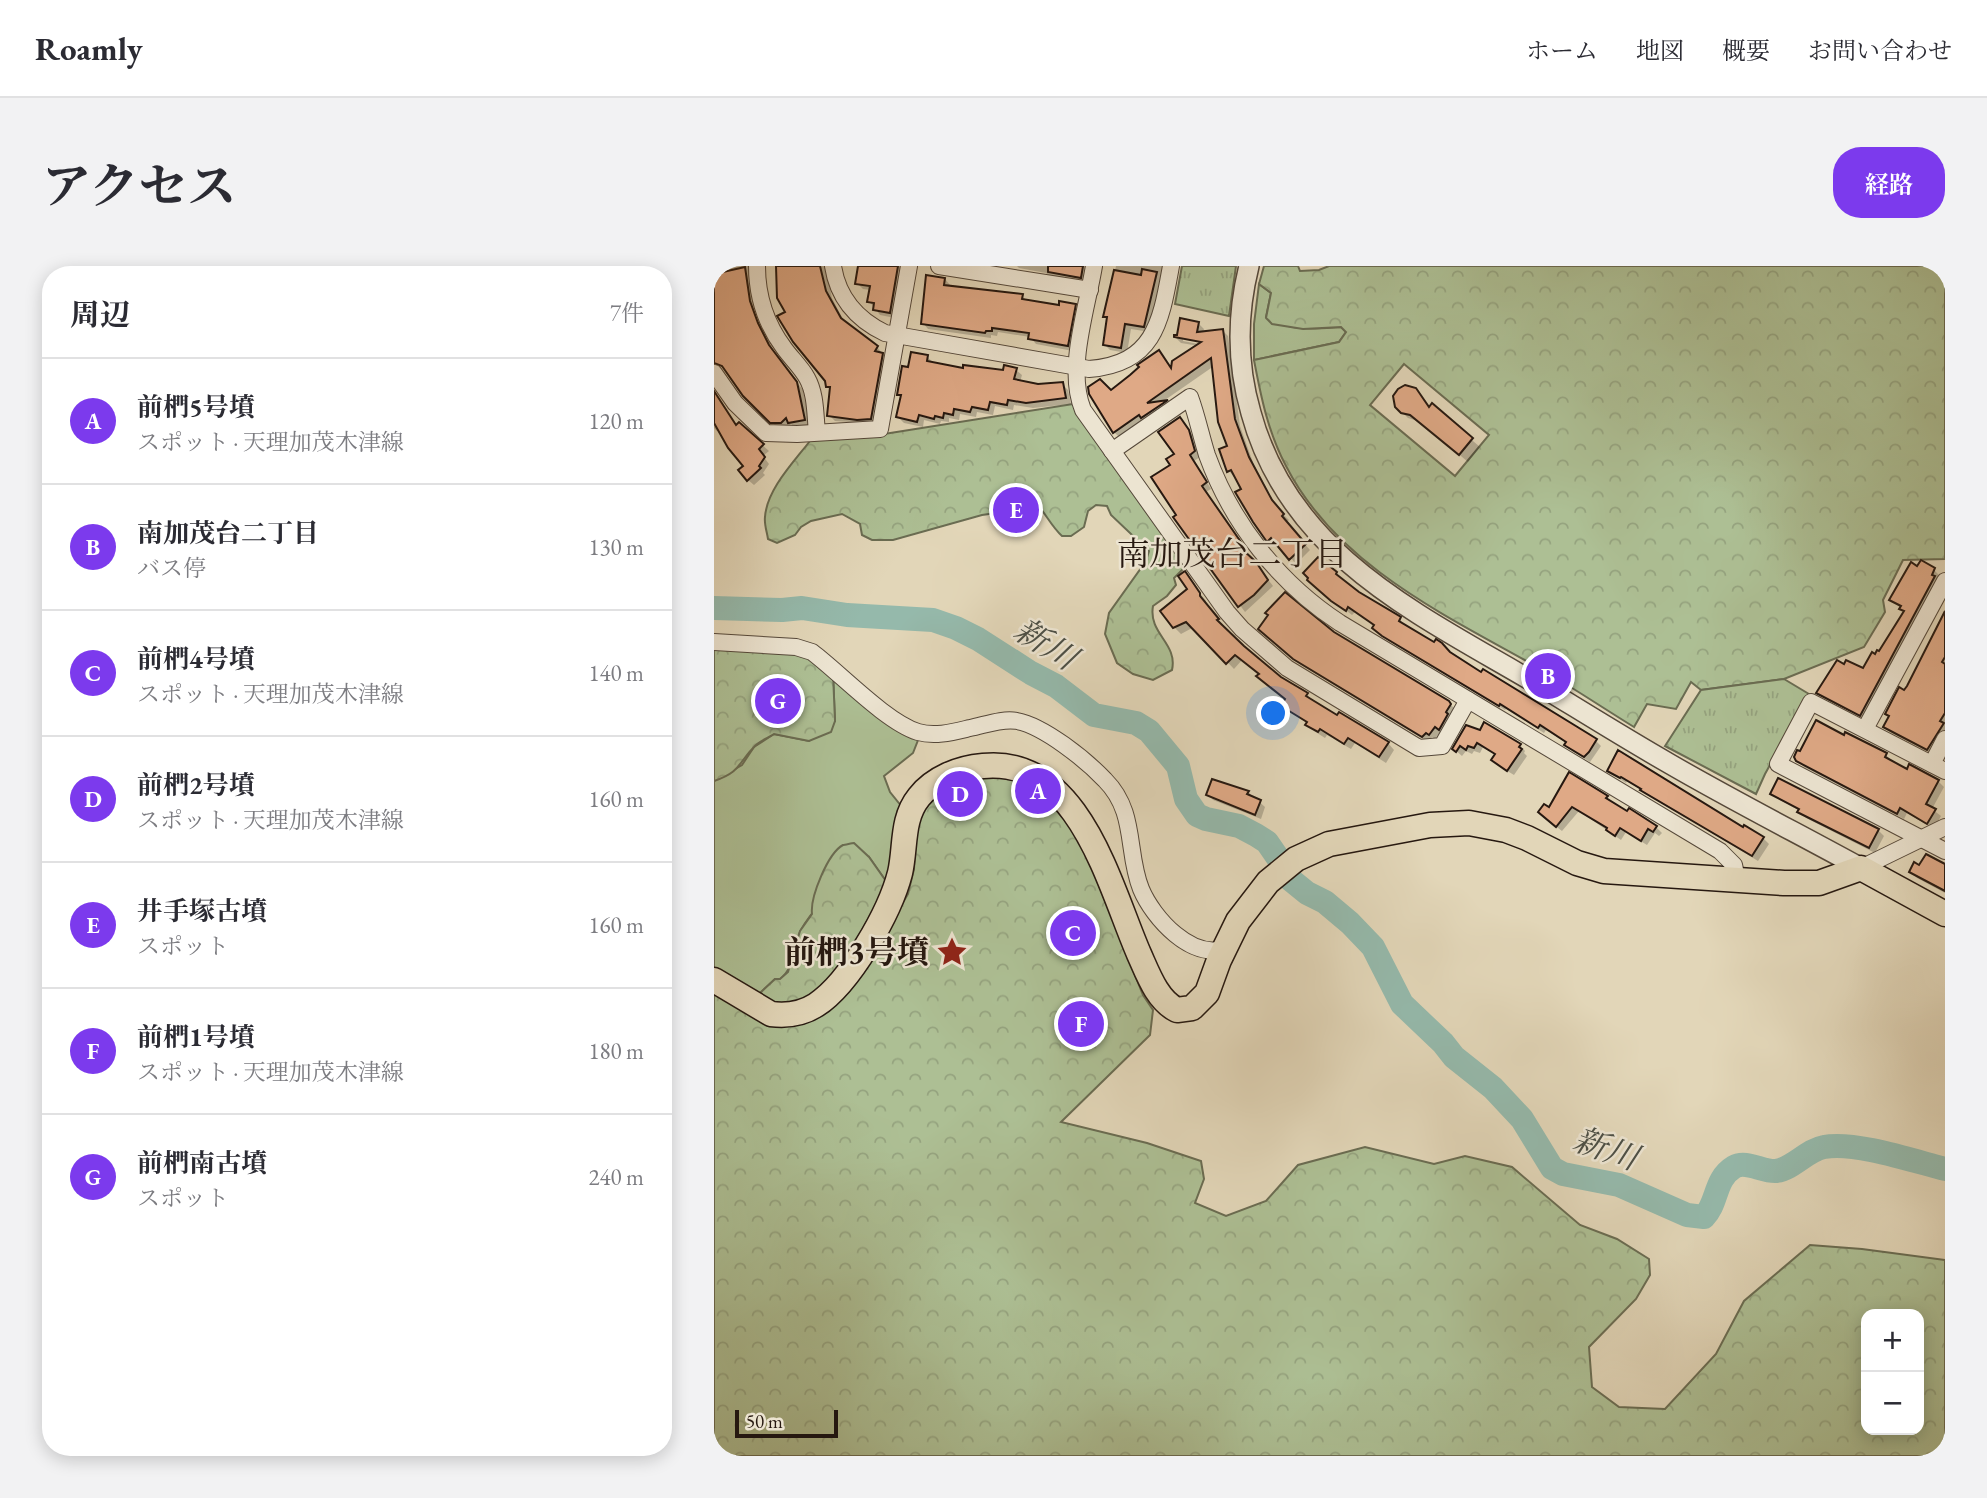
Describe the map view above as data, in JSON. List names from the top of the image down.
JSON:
{
  "districts": ["南加茂台二丁目"],
  "water": ["新川"],
  "places": {
    "place": ["前椚3号墳"]
  },
  "scale_bar": "50 m",
  "page": {
    "header": "Roamly",
    "nav": [
      "ホーム",
      "地図",
      "概要",
      "お問い合わせ"
    ],
    "title": "アクセス",
    "buttons": "経路",
    "heading": ["周辺", "7件"],
    "list": [
      {
        "mark": "A",
        "name": "前椚5号墳",
        "note": "スポット · 天理加茂木津線",
        "value": "120 m"
      },
      {
        "mark": "B",
        "name": "南加茂台二丁目",
        "note": "バス停",
        "value": "130 m"
      },
      {
        "mark": "C",
        "name": "前椚4号墳",
        "note": "スポット · 天理加茂木津線",
        "value": "140 m"
      },
      {
        "mark": "D",
        "name": "前椚2号墳",
        "note": "スポット · 天理加茂木津線",
        "value": "160 m"
      },
      {
        "mark": "E",
        "name": "井手塚古墳",
        "note": "スポット",
        "value": "160 m"
      },
      {
        "mark": "F",
        "name": "前椚1号墳",
        "note": "スポット · 天理加茂木津線",
        "value": "180 m"
      },
      {
        "mark": "G",
        "name": "前椚南古墳",
        "note": "スポット",
        "value": "240 m"
      }
    ],
    "pins": [
      "E",
      "B",
      "G",
      "A",
      "D",
      "C",
      "F"
    ],
    "map_buttons": ["+", "−"],
    "scale": "50 m"
  }
}
